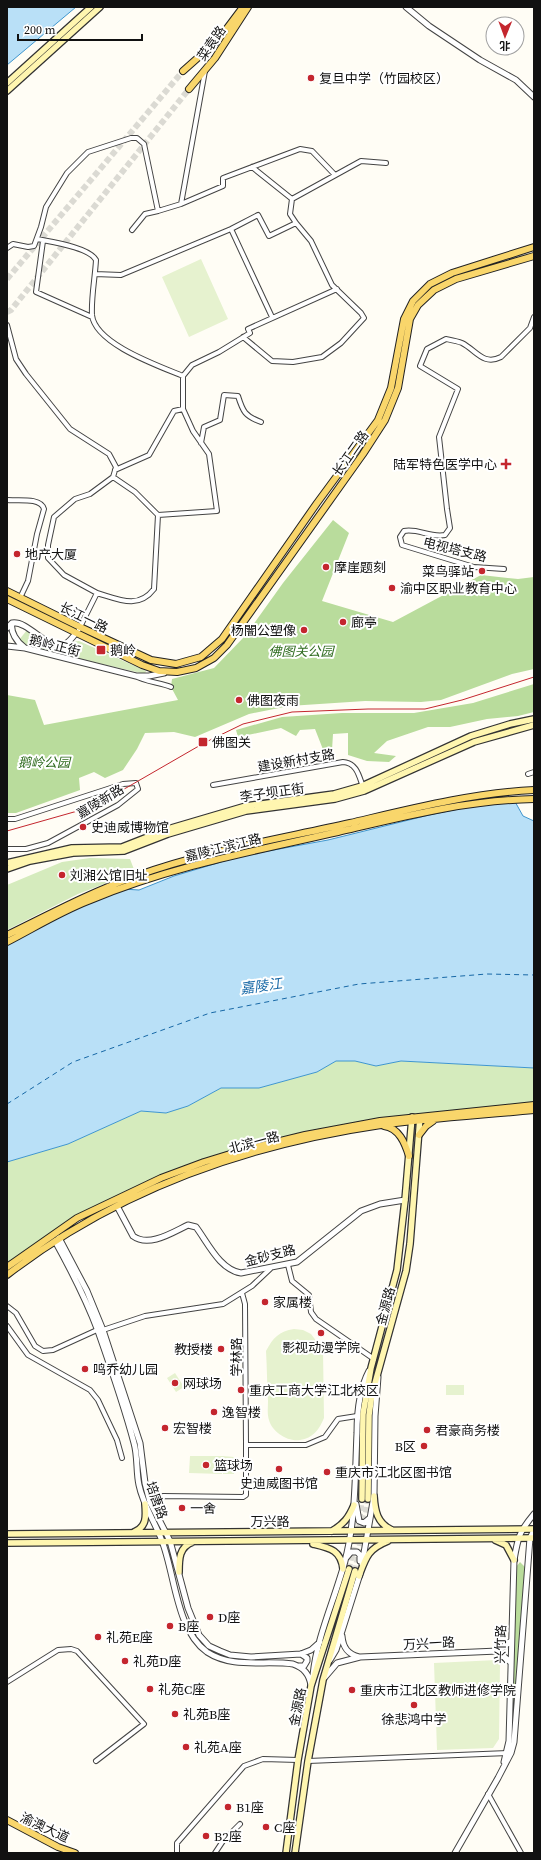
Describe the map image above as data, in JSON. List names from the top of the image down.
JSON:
{
  "streets": {
    "main road": [
      "菜袁路",
      "长江二路",
      "长江一路",
      "李子坝正街",
      "嘉陵江滨江路",
      "北滨一路",
      "金源路",
      "万兴路",
      "渝澳大道"
    ],
    "street": [
      "电视塔支路",
      "鹅岭正街",
      "建设新村支路",
      "嘉陵新路",
      "金砂支路",
      "学林路",
      "培唐路",
      "万兴一路",
      "兴竹路"
    ]
  },
  "crossings": [
    ["长江二路", "长江一路"],
    ["长江二路", "鹅岭正街"],
    ["长江一路", "鹅岭正街"],
    ["建设新村支路", "李子坝正街"],
    ["北滨一路", "金砂支路"],
    ["北滨一路", "金源路"],
    ["北滨一路", "培唐路"],
    ["金砂支路", "金源路"],
    ["金源路", "万兴一路"],
    ["培唐路", "万兴路"],
    ["万兴路", "兴竹路"]
  ],
  "water": ["嘉陵江"],
  "parks": ["佛图关公园", "鹅岭公园"],
  "places": {
    "other": [
      "复旦中学（竹园校区）",
      "地产大厦",
      "摩崖题刻",
      "菜鸟驿站",
      "渝中区职业教育中心",
      "廊亭",
      "杨闇公塑像",
      "佛图夜雨",
      "史迪威博物馆",
      "刘湘公馆旧址",
      "家属楼",
      "影视动漫学院",
      "教授楼",
      "鸣乔幼儿园",
      "网球场",
      "重庆工商大学江北校区",
      "逸智楼",
      "宏智楼",
      "君豪商务楼",
      "B区",
      "篮球场",
      "史迪威图书馆",
      "重庆市江北区图书馆",
      "一舍",
      "D座",
      "B座",
      "礼苑E座",
      "礼苑D座",
      "礼苑C座",
      "重庆市江北区教师进修学院",
      "徐悲鸿中学",
      "礼苑B座",
      "礼苑A座",
      "B1座",
      "C座",
      "B2座"
    ],
    "health": ["陆军特色医学中心"],
    "transit": ["鹅岭", "佛图关"]
  },
  "scale_bar": "200 m",
  "north": "bottom"
}
